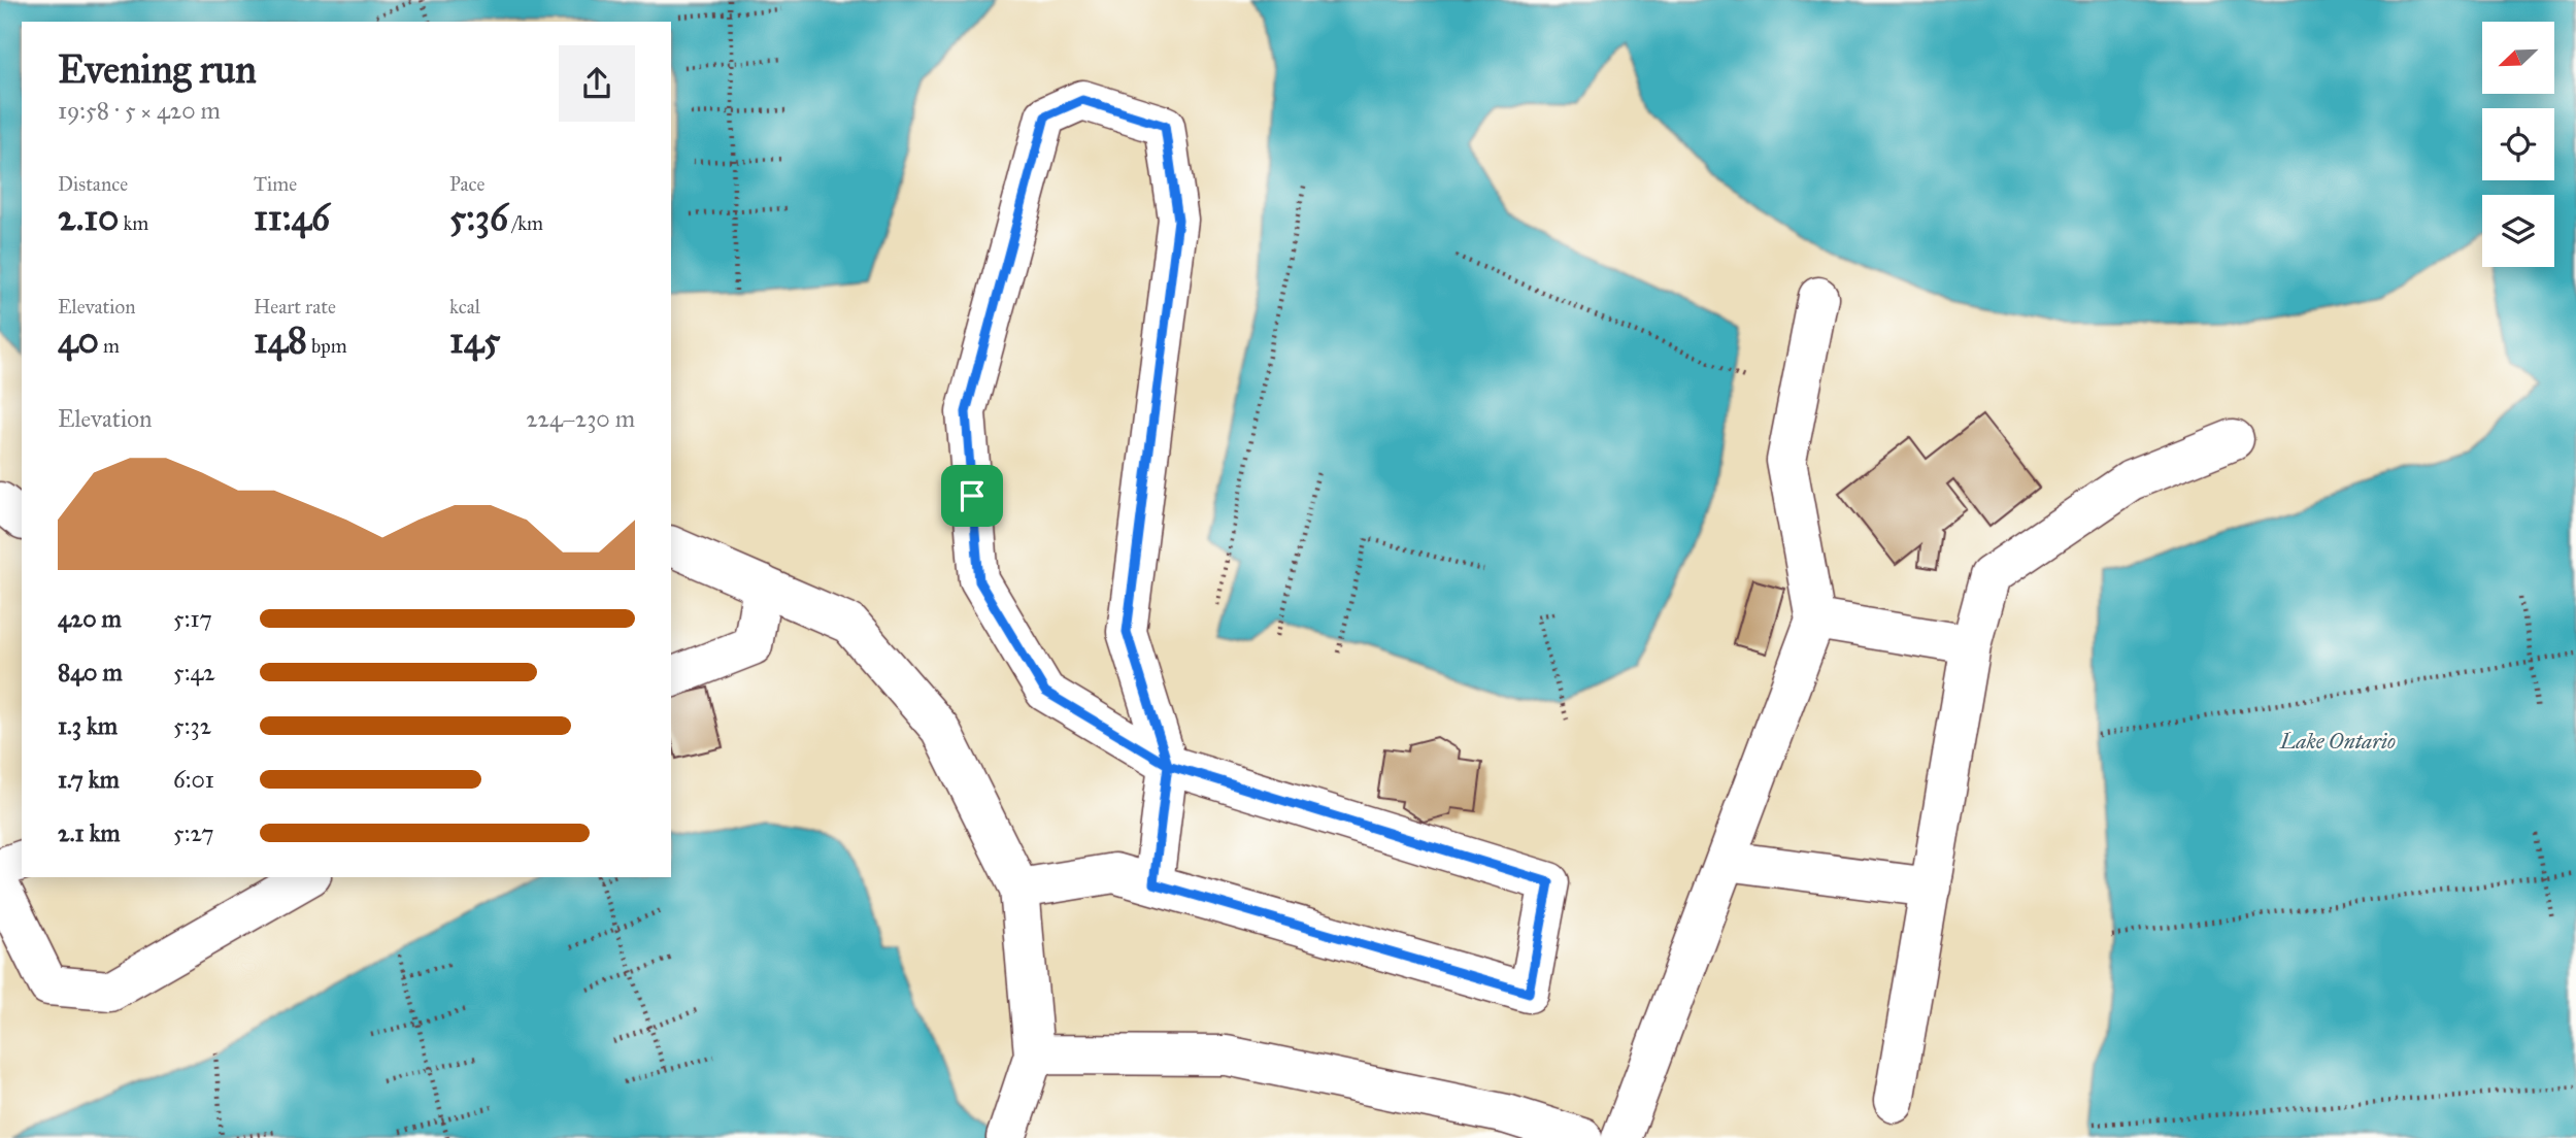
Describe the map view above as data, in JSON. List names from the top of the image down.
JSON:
{
  "water": ["Lake Ontario"],
  "north": "bottom left",
  "page": {
    "heading": ["Evening run", "19:58 · 5 × 420 m"],
    "stats": [
      ["Distance", "2.10 km"],
      ["Time", "11:46"],
      ["Pace", "5:36 /km"],
      ["Elevation", "40 m"],
      ["Heart rate", "148 bpm"],
      ["kcal", "145"]
    ],
    "chart": ["Elevation", "224–230 m"],
    "list": [
      {
        "name": "420 m",
        "note": "5:17"
      },
      {
        "name": "840 m",
        "note": "5:42"
      },
      {
        "name": "1.3 km",
        "note": "5:32"
      },
      {
        "name": "1.7 km",
        "note": "6:01"
      },
      {
        "name": "2.1 km",
        "note": "5:27"
      }
    ]
  }
}
